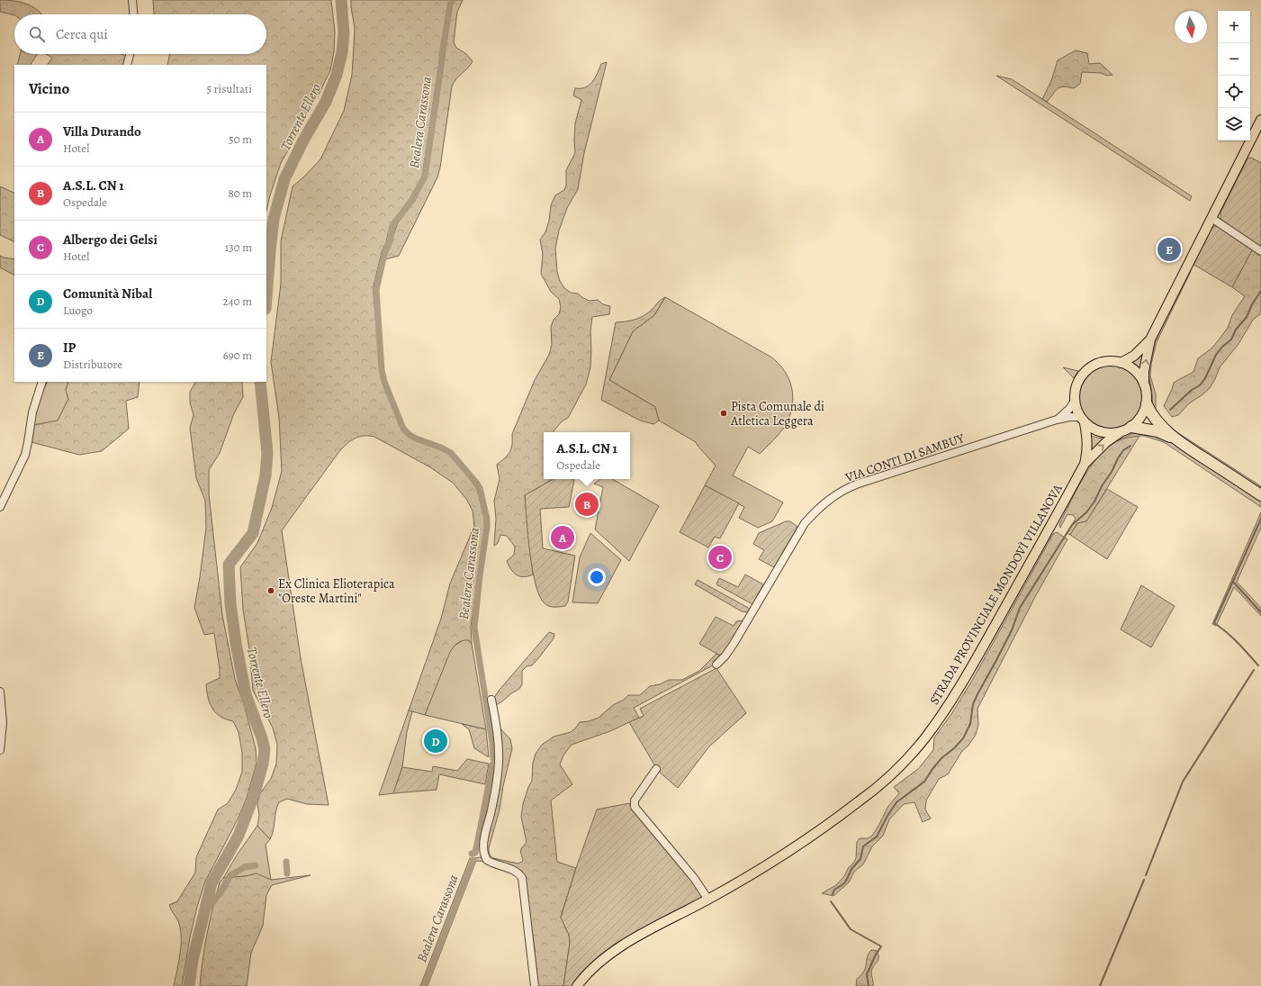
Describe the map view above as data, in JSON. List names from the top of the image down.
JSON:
{
  "streets": {
    "main road": ["STRADA PROVINCIALE MONDOVÌ VILLANOVA"],
    "street": ["VIA CONTI DI SAMBUY"]
  },
  "crossings": [
    ["VIA CONTI DI SAMBUY", "STRADA PROVINCIALE MONDOVÌ VILLANOVA"]
  ],
  "water": ["Torrente Ellero", "Bealera Carassona"],
  "places": ["Pista Comunale di Atletica Leggera", "Ex Clinica Elioterapica \"Oreste Martini\""],
  "north": "bottom",
  "page": {
    "map_buttons": ["+", "−"],
    "search": "Cerca qui",
    "heading": ["Vicino", "5 risultati"],
    "list": [
      {
        "mark": "A",
        "name": "Villa Durando",
        "note": "Hotel",
        "value": "50 m"
      },
      {
        "mark": "B",
        "name": "A.S.L. CN 1",
        "note": "Ospedale",
        "value": "80 m"
      },
      {
        "mark": "C",
        "name": "Albergo dei Gelsi",
        "note": "Hotel",
        "value": "130 m"
      },
      {
        "mark": "D",
        "name": "Comunità Nibal",
        "note": "Luogo",
        "value": "240 m"
      },
      {
        "mark": "E",
        "name": "IP",
        "note": "Distributore",
        "value": "690 m"
      }
    ],
    "pins": [
      "E",
      "B",
      "A",
      "C",
      "D"
    ],
    "popup": ["A.S.L. CN 1", "Ospedale"]
  }
}
